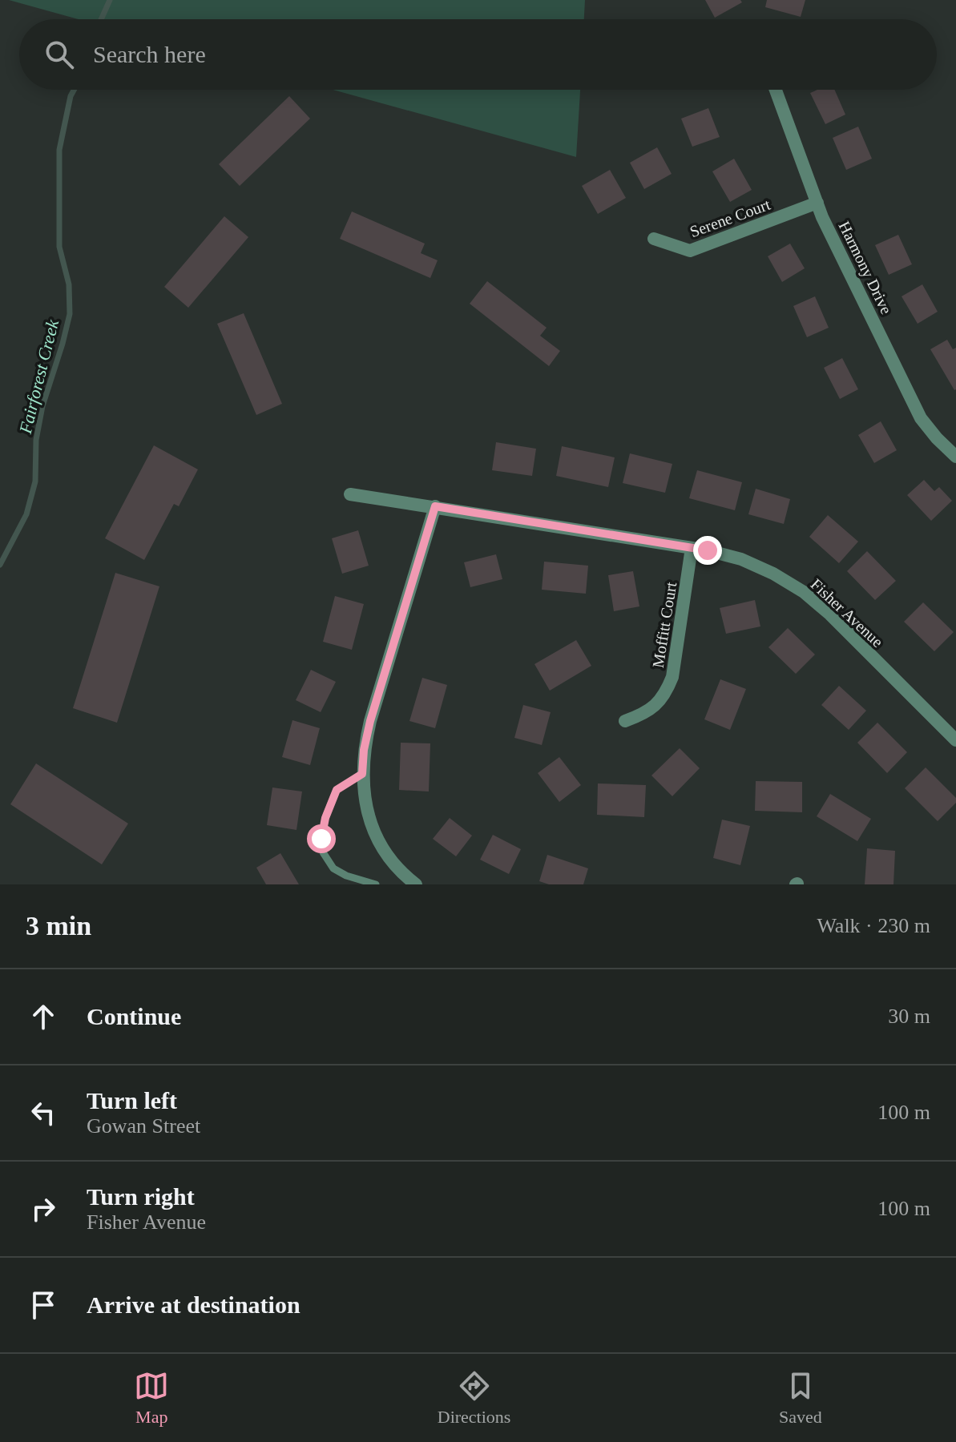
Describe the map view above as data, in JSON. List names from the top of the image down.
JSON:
{
  "streets": {
    "street": [
      "Serene Court",
      "Harmony Drive",
      "Fisher Avenue",
      "Moffitt Court"
    ]
  },
  "crossings": [
    ["Serene Court", "Harmony Drive"],
    ["Fisher Avenue", "Moffitt Court"]
  ],
  "water": ["Fairforest Creek"],
  "page": {
    "search": "Search here",
    "heading": ["3 min", "Walk · 230 m"],
    "list": [
      ["Continue", "30 m"],
      ["Turn left", "Gowan Street", "100 m"],
      ["Turn right", "Fisher Avenue", "100 m"],
      "Arrive at destination"
    ],
    "nav": ["Map", "Directions", "Saved"]
  }
}
